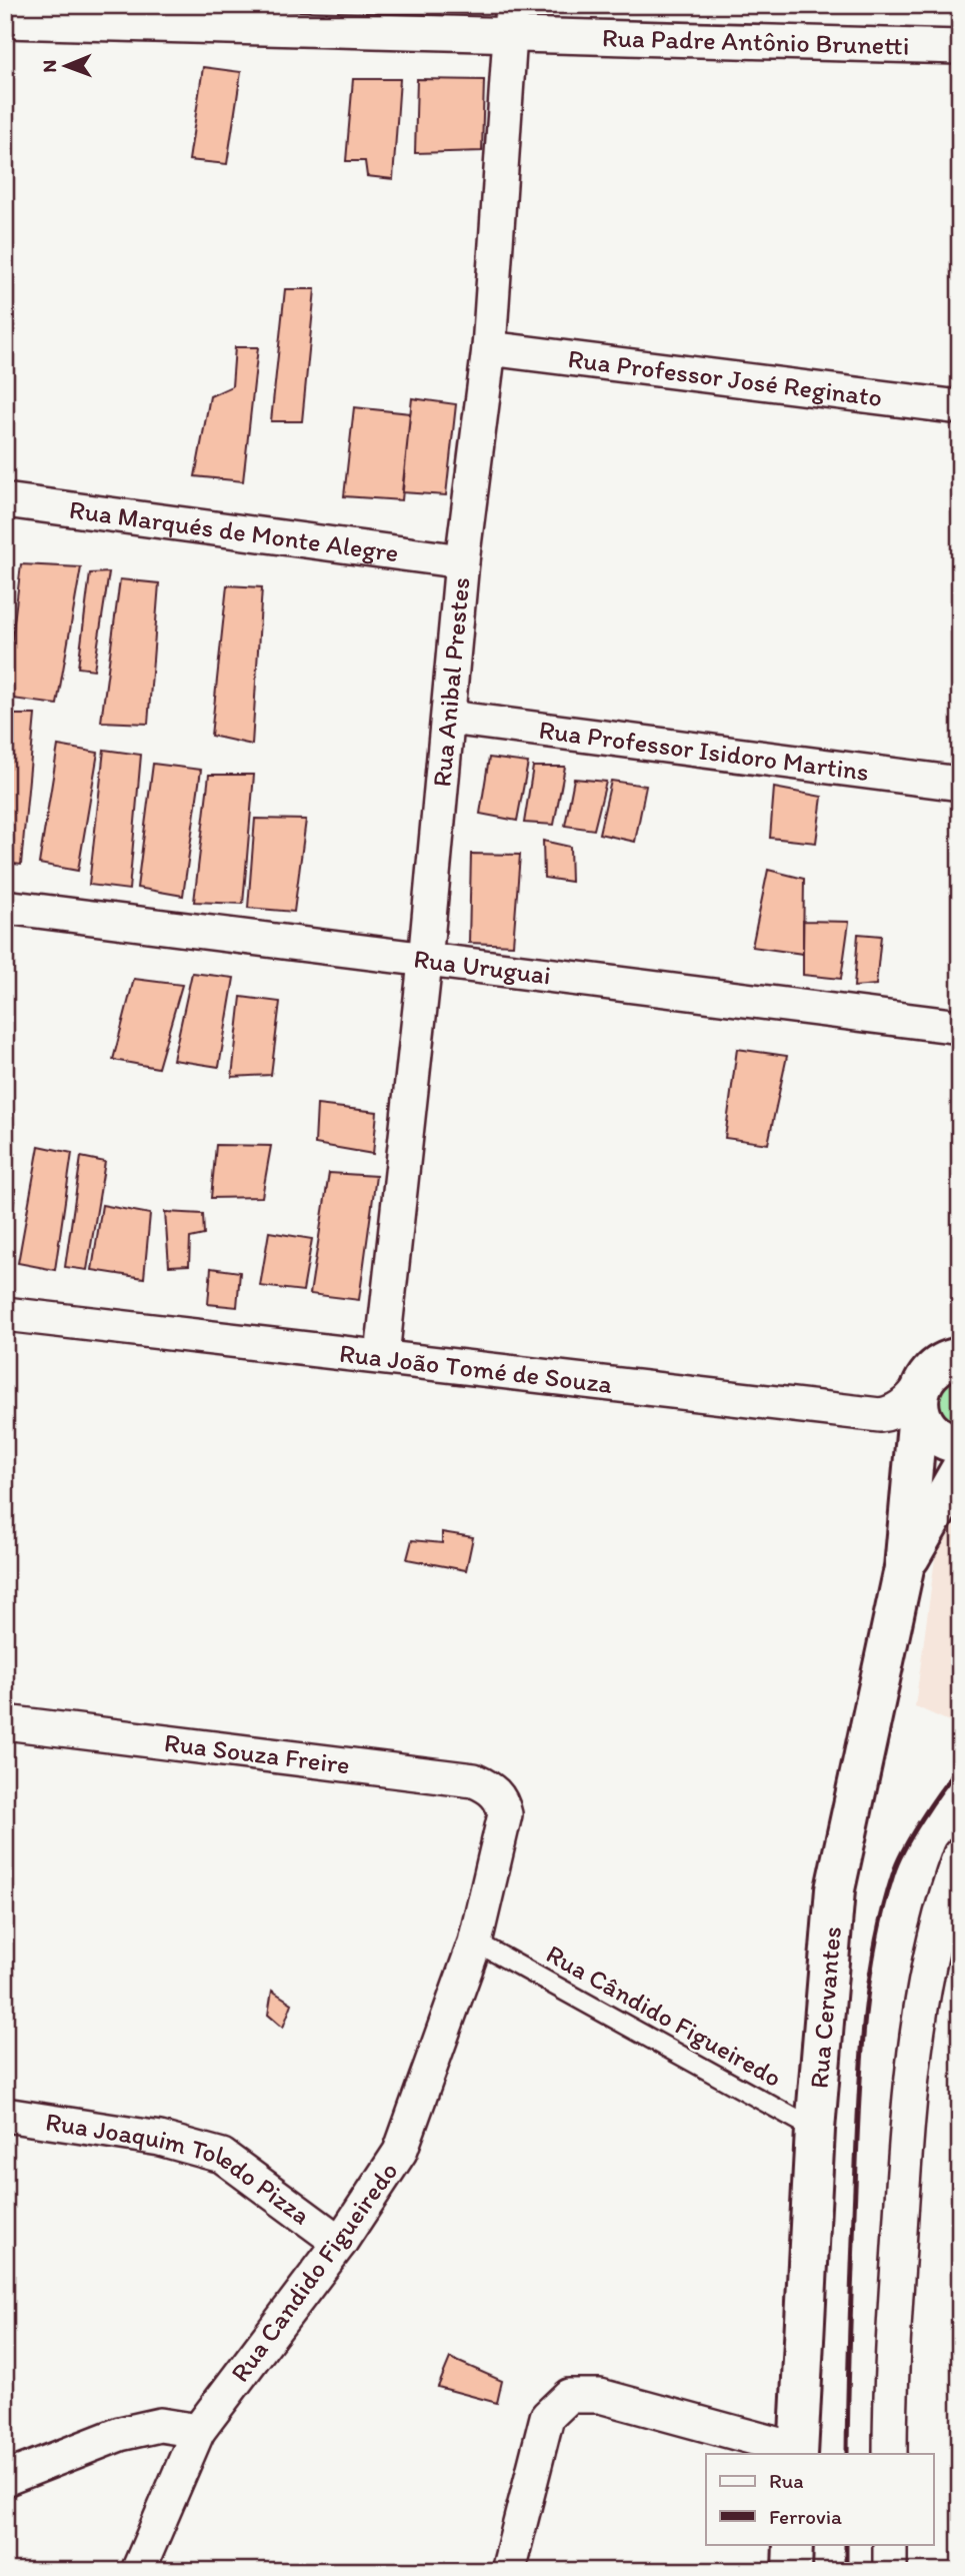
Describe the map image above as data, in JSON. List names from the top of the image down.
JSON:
{
  "streets": {
    "street": [
      "Rua Padre Antônio Brunetti",
      "Rua Professor José Reginato",
      "Rua Marqués de Monte Alegre",
      "Rua Anibal Prestes",
      "Rua Professor Isidoro Martins",
      "Rua Uruguai",
      "Rua João Tomé de Souza",
      "Rua Souza Freire",
      "Rua Cervantes",
      "Rua Joaquim Toledo Pizza",
      "Rua Candido Figueiredo"
    ],
    "lane": ["Rua Cândido Figueiredo"]
  },
  "crossings": [
    ["Rua Padre Antônio Brunetti", "Rua Anibal Prestes"],
    ["Rua Professor José Reginato", "Rua Anibal Prestes"],
    ["Rua Marqués de Monte Alegre", "Rua Anibal Prestes"],
    ["Rua Anibal Prestes", "Rua Professor Isidoro Martins"],
    ["Rua Anibal Prestes", "Rua Uruguai"],
    ["Rua Anibal Prestes", "Rua João Tomé de Souza"],
    ["Rua João Tomé de Souza", "Rua Cervantes"],
    ["Rua Souza Freire", "Rua Candido Figueiredo"],
    ["Rua Cervantes", "Rua Cândido Figueiredo"],
    ["Rua Joaquim Toledo Pizza", "Rua Candido Figueiredo"]
  ],
  "legend": ["Rua", "Ferrovia"],
  "north": "left"
}
